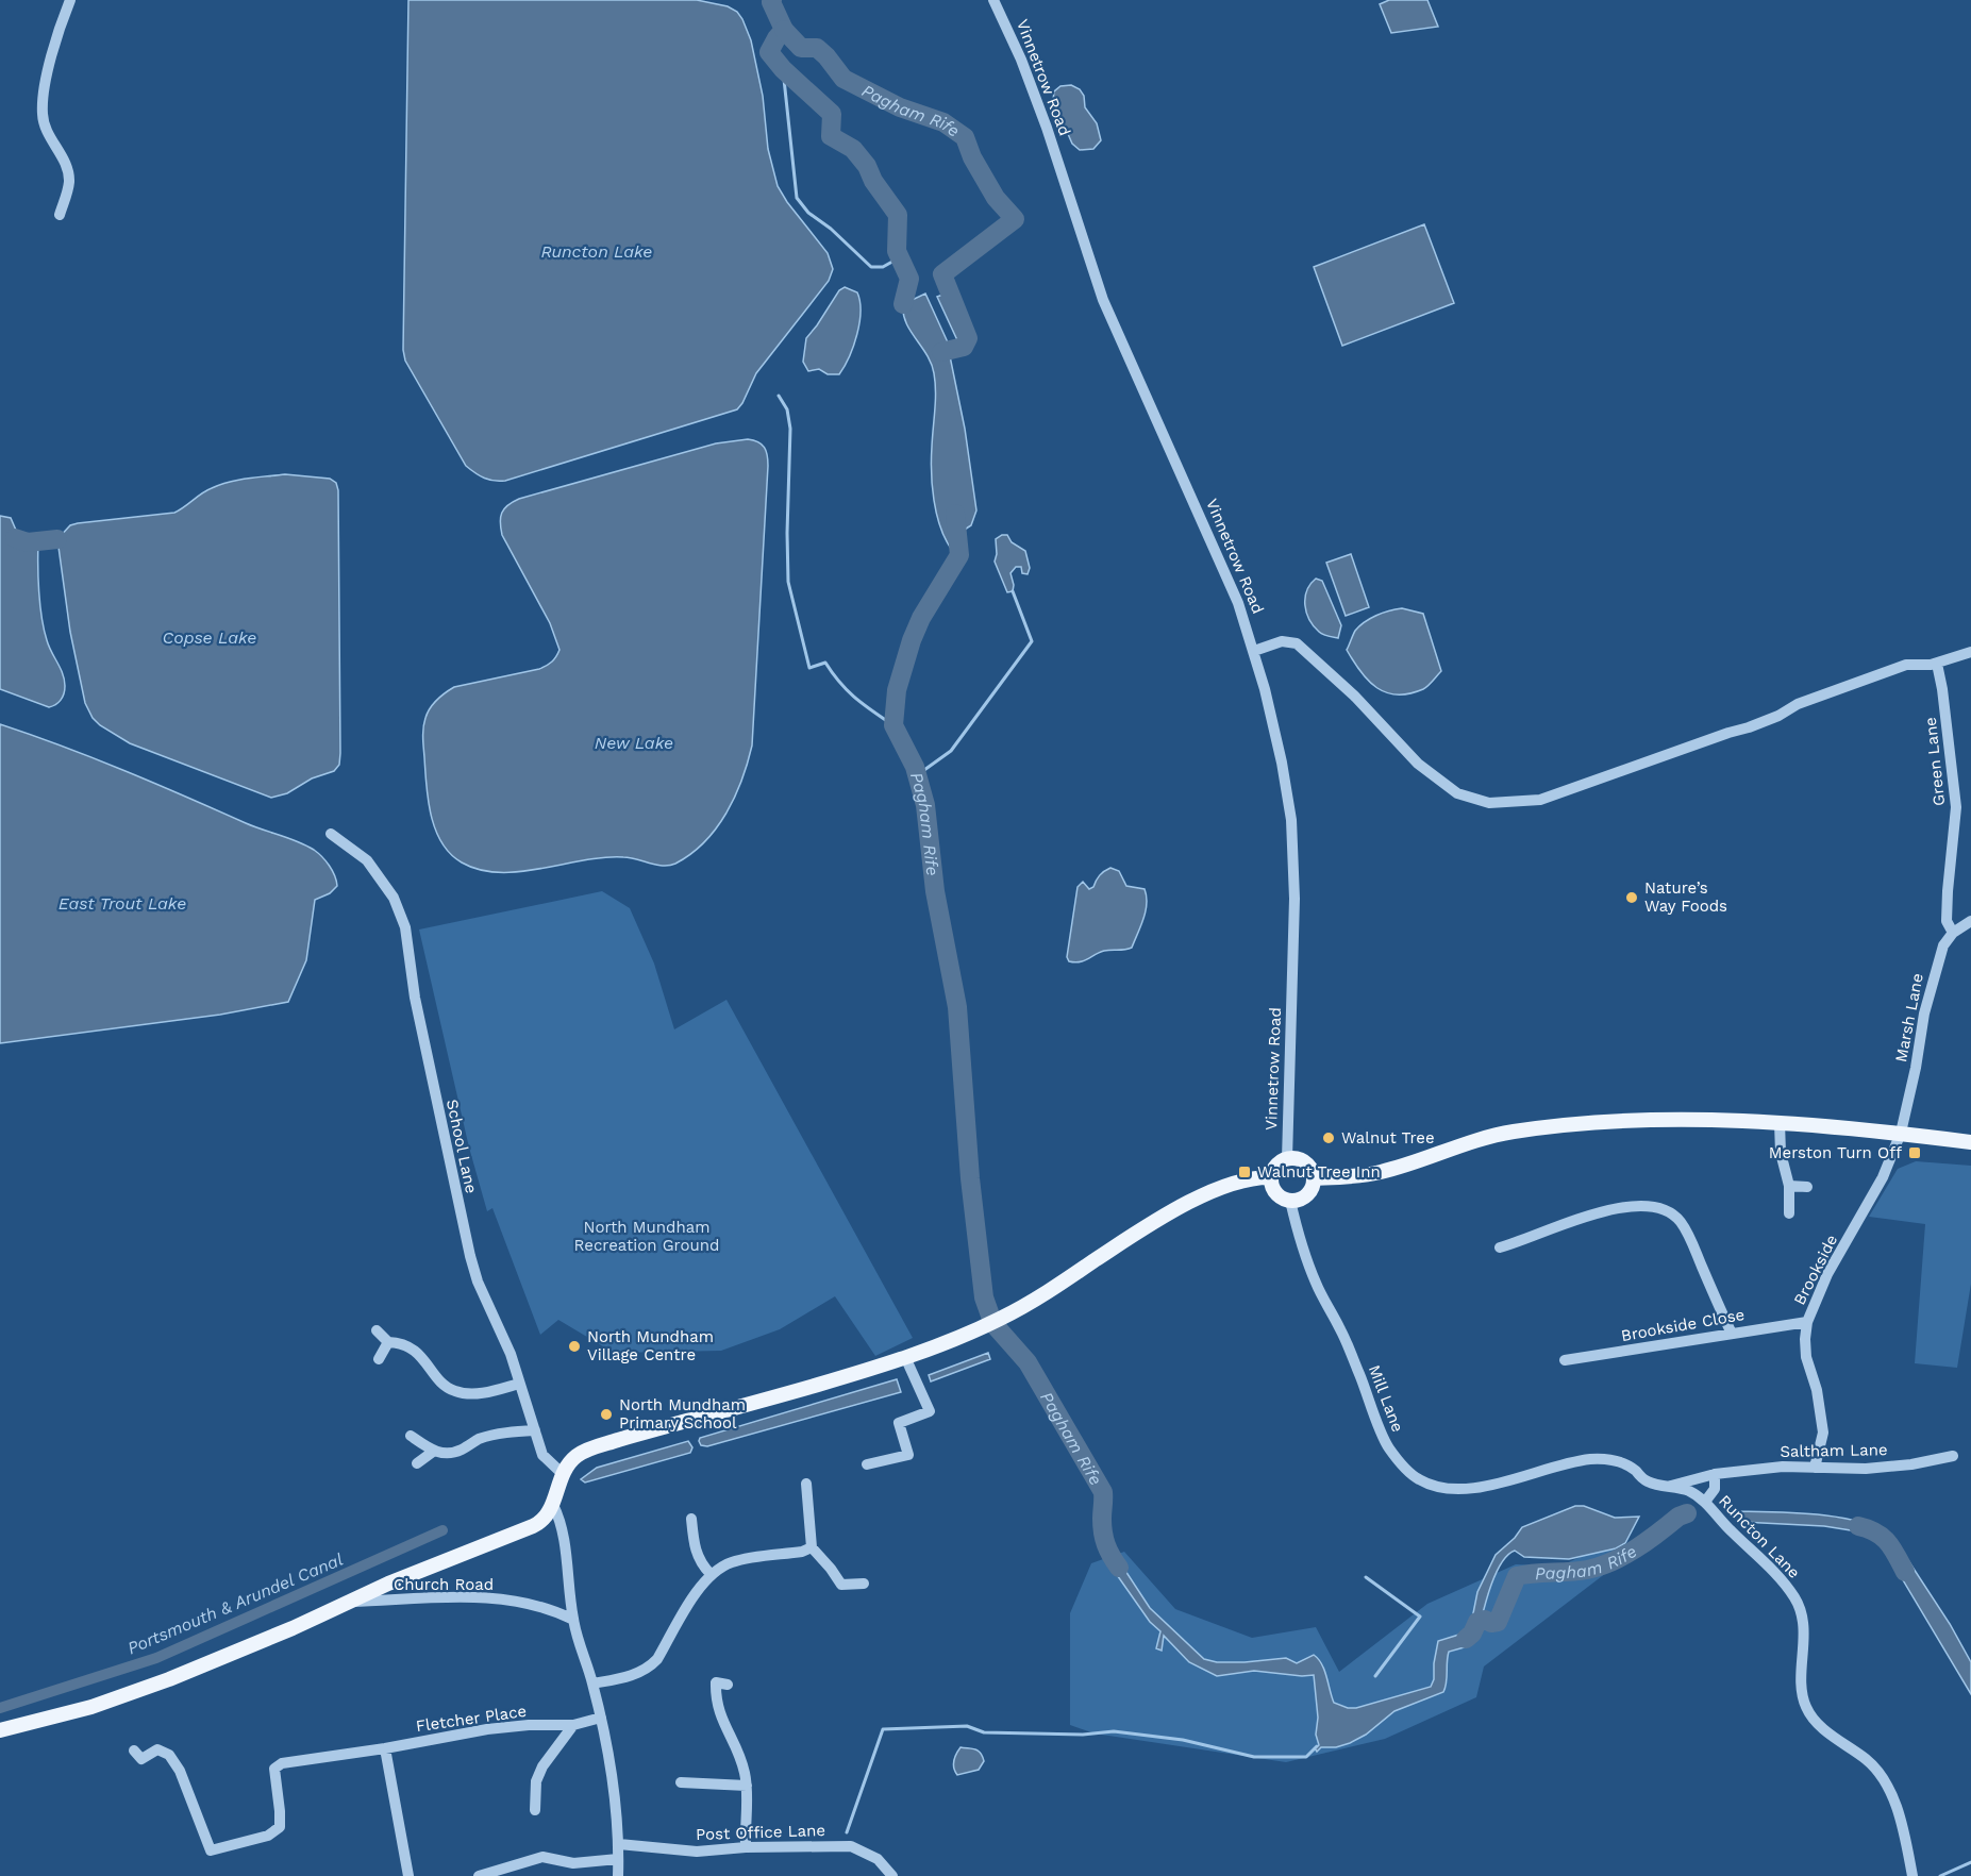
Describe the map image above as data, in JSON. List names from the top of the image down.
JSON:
{
  "streets": {
    "street": [
      "Vinnetrow Road",
      "Green Lane",
      "Marsh Lane",
      "School Lane",
      "Brookside",
      "Brookside Close",
      "Mill Lane",
      "Saltham Lane",
      "Runcton Lane",
      "Church Road",
      "Fletcher Place",
      "Post Office Lane"
    ]
  },
  "crossings": [
    ["Vinnetrow Road", "Mill Lane"],
    ["Green Lane", "Marsh Lane"],
    ["Marsh Lane", "Brookside"],
    ["Brookside", "Brookside Close"],
    ["Brookside", "Saltham Lane"],
    ["Mill Lane", "Saltham Lane"],
    ["Mill Lane", "Runcton Lane"]
  ],
  "water": [
    "Pagham Rife",
    "Runcton Lake",
    "Copse Lake",
    "New Lake",
    "East Trout Lake",
    "Portsmouth & Arundel Canal"
  ],
  "parks": ["North Mundham Recreation Ground"],
  "places": {
    "other": [
      "Nature’s Way Foods",
      "Walnut Tree",
      "North Mundham Village Centre",
      "North Mundham Primary School"
    ],
    "transit": ["Merston Turn Off", "Walnut Tree Inn"]
  }
}
